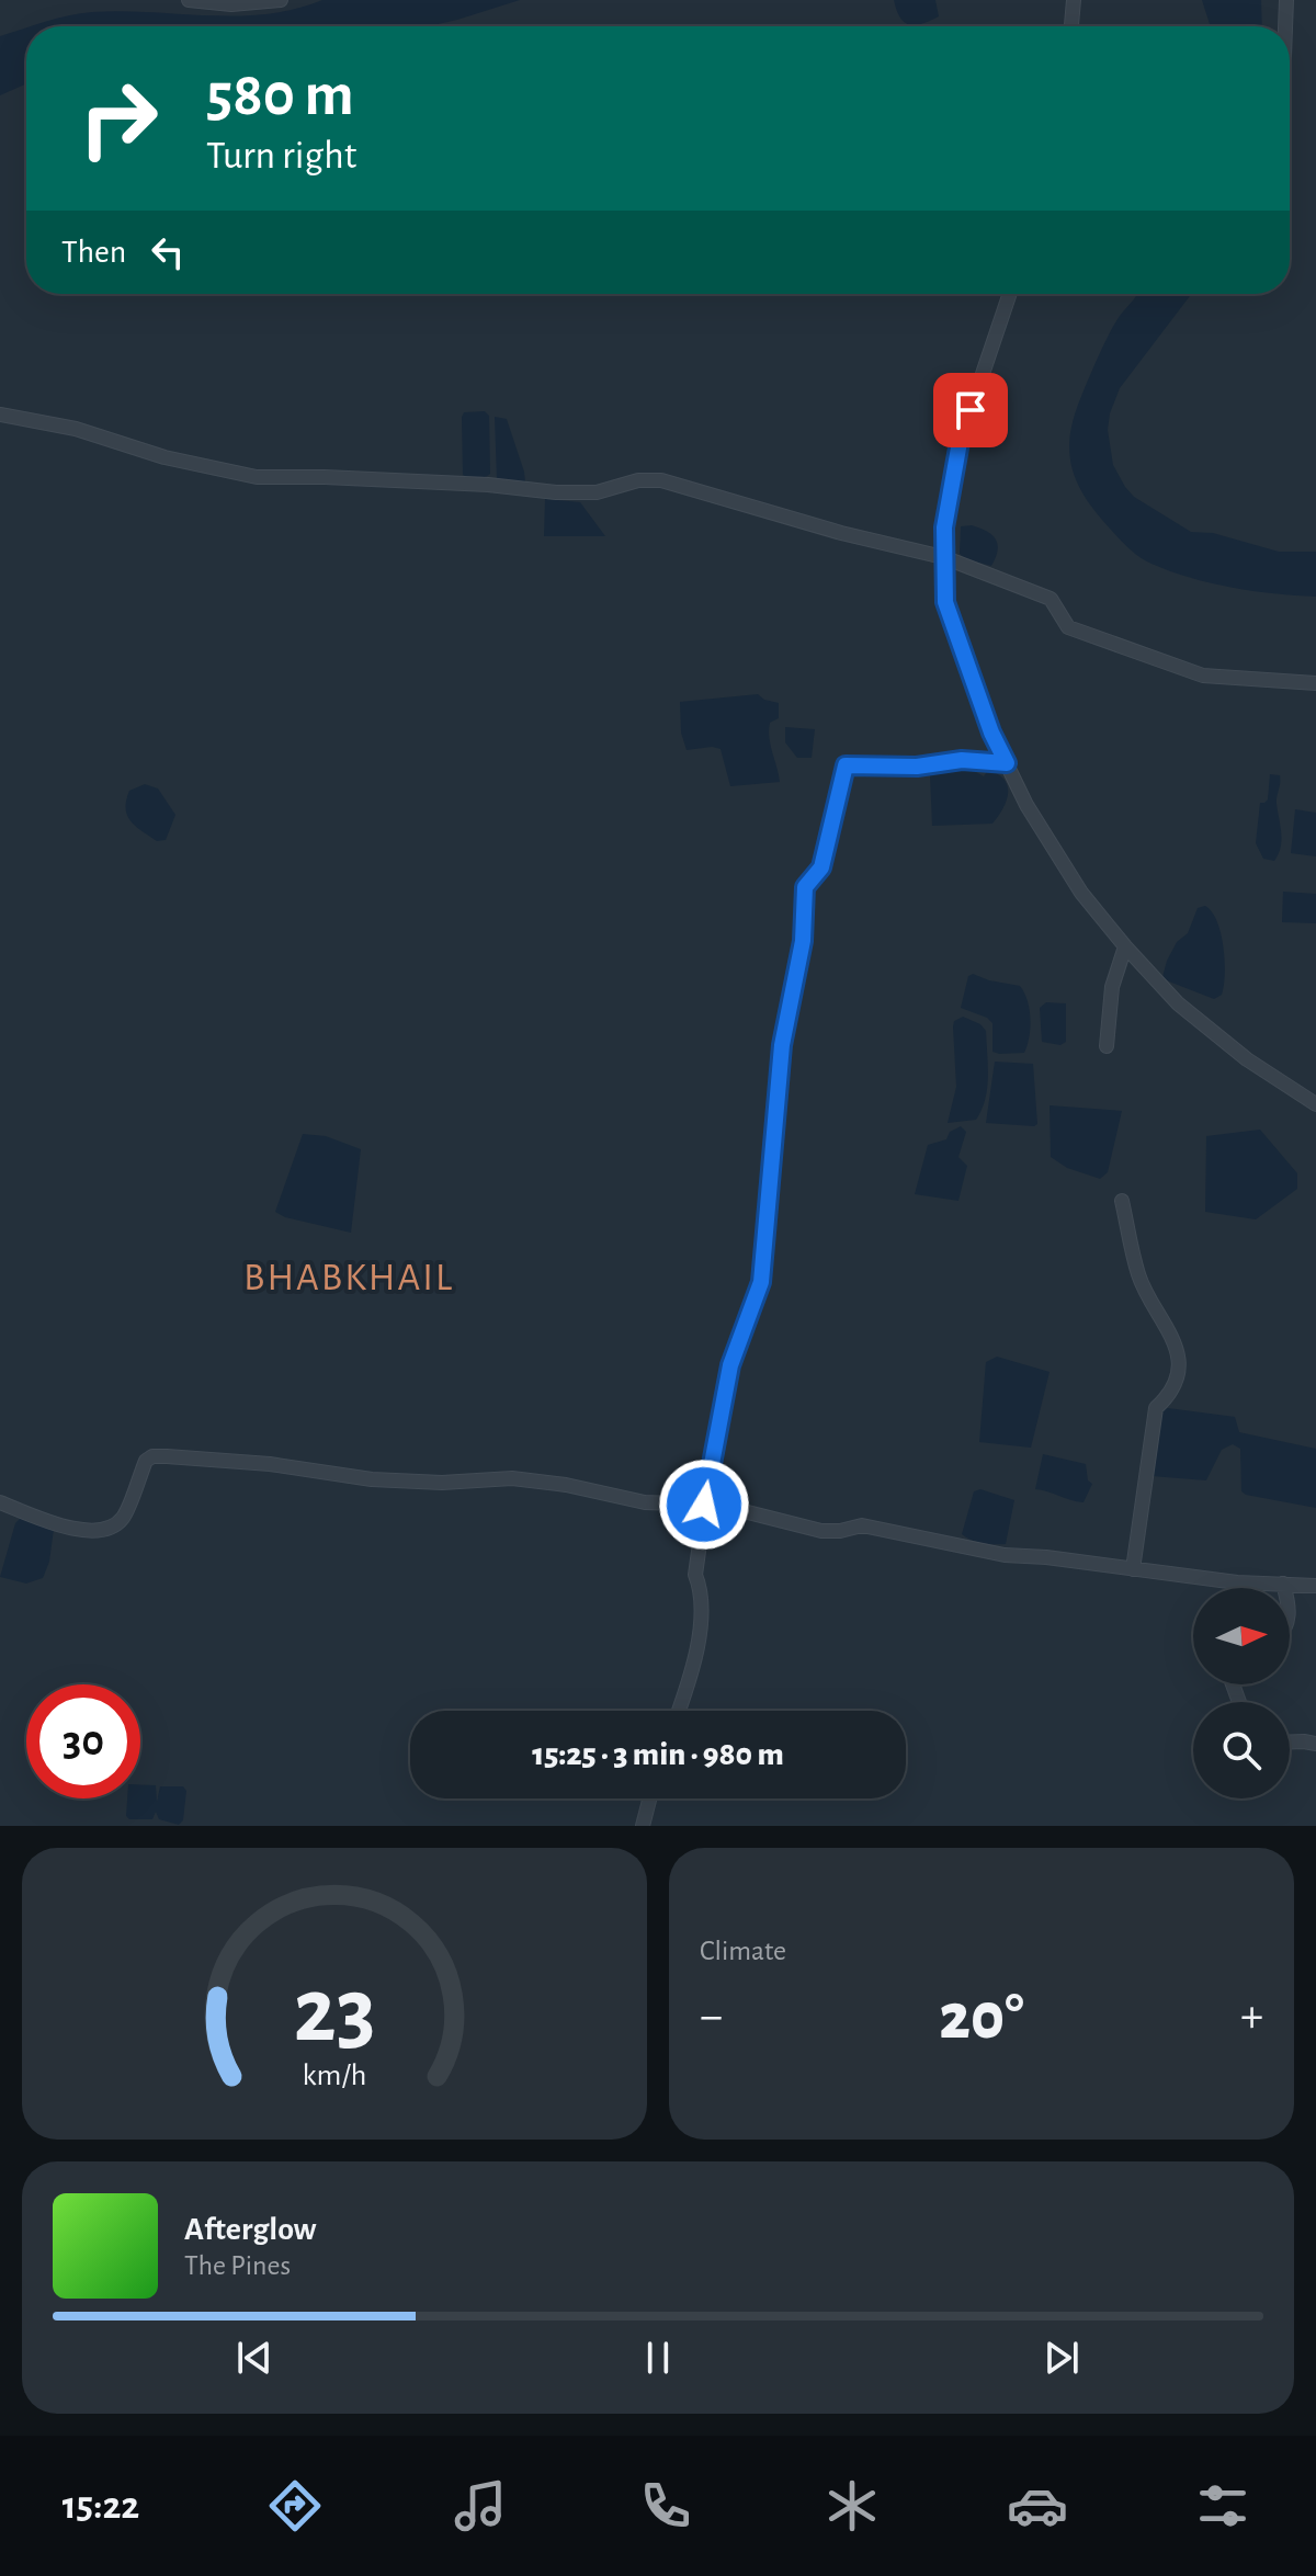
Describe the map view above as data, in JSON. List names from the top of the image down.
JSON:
{
  "districts": ["BHABKHAIL"],
  "north": "right",
  "page": {
    "turn": ["580 m", "Turn right"],
    "then": "Then",
    "limit": "30",
    "trip": "15:25 · 3 min · 980 m",
    "tile": "Climate",
    "heat": ["−", "20°", "+"],
    "song": ["Afterglow", "The Pines"],
    "tabs": "15:22",
    "gauge": ["23", "km/h"]
  }
}
